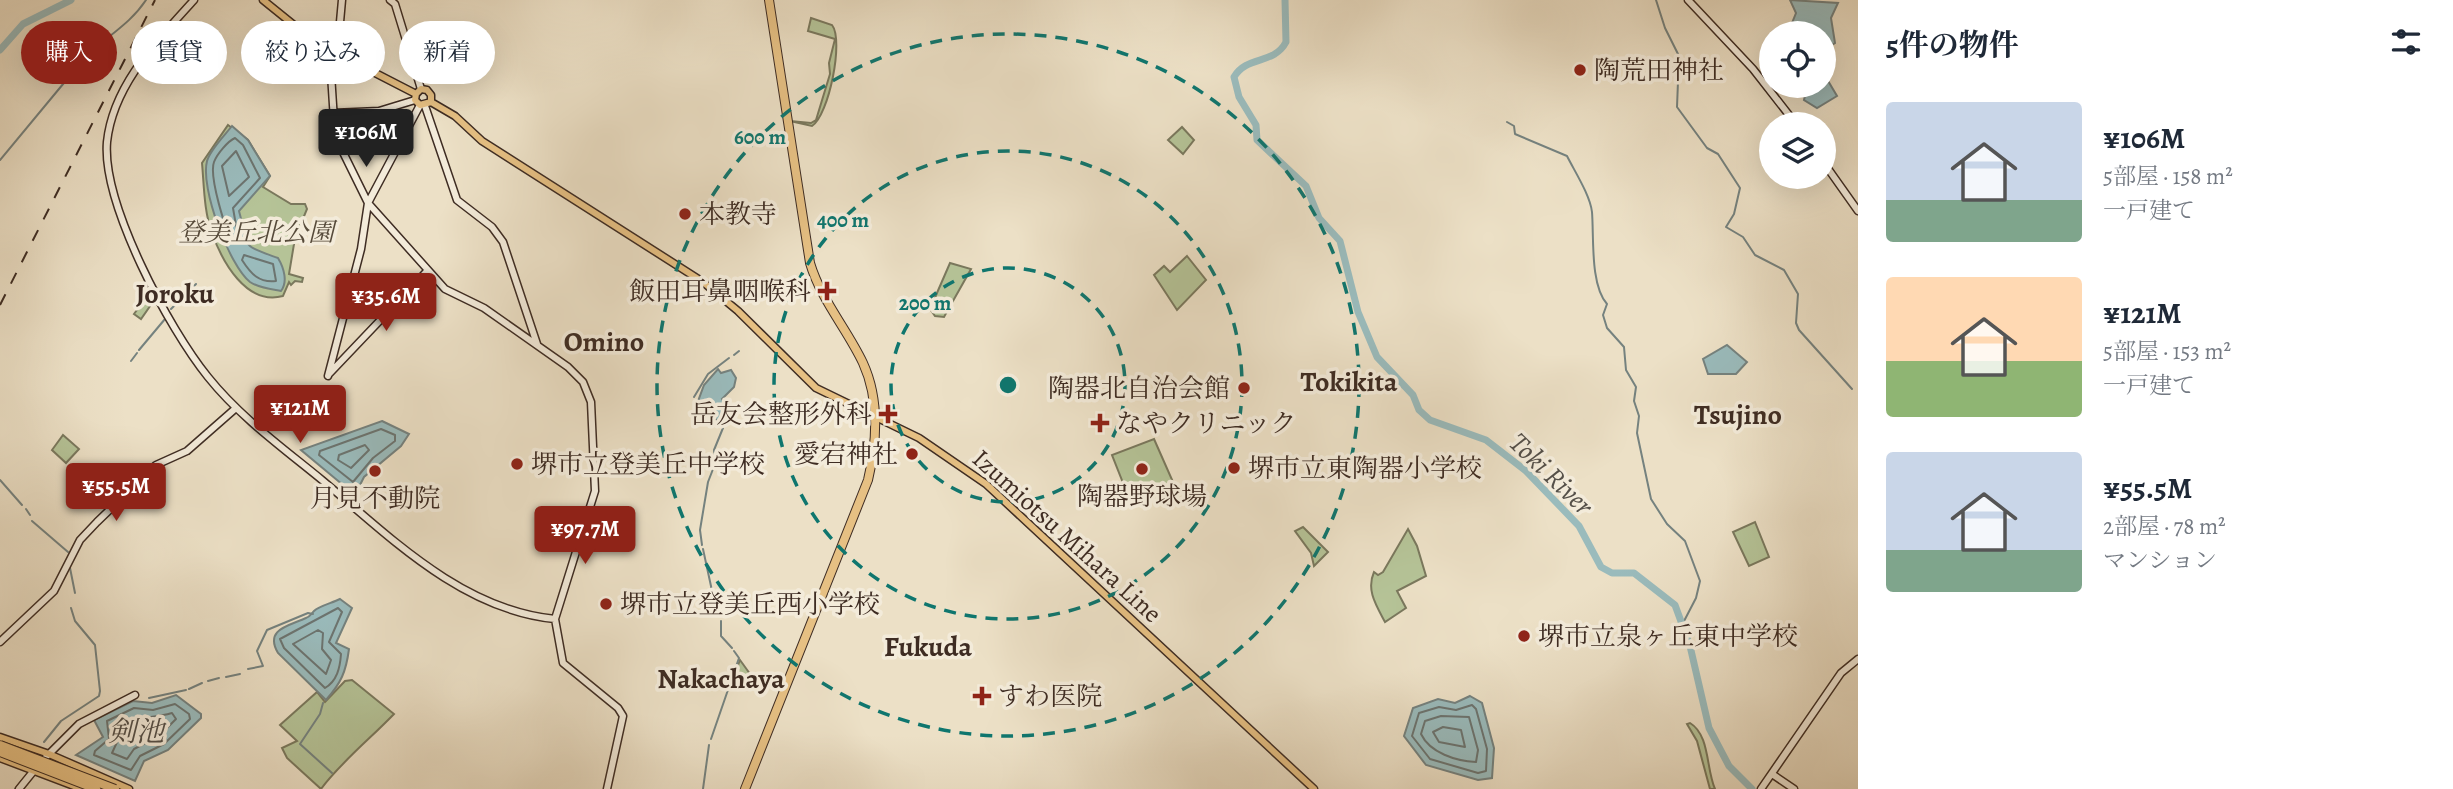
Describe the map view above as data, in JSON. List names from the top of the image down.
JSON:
{
  "streets": {
    "main road": ["Izumiotsu Mihara Line"]
  },
  "districts": [
    "Joroku",
    "Omino",
    "Tokikita",
    "Tsujino",
    "Fukuda",
    "Nakachaya"
  ],
  "water": ["Toki River", "剣池"],
  "parks": ["登美丘北公園"],
  "places": {
    "other": [
      "陶荒田神社",
      "本教寺",
      "陶器北自治会館",
      "愛宕神社",
      "堺市立登美丘中学校",
      "堺市立東陶器小学校",
      "陶器野球場",
      "月見不動院",
      "堺市立登美丘西小学校",
      "堺市立泉ヶ丘東中学校"
    ],
    "health": [
      "飯田耳鼻咽喉科",
      "岳友会整形外科",
      "なやクリニック",
      "すわ医院"
    ]
  },
  "page": {
    "heading": "5件の物件",
    "chip": [
      "購入",
      "賃貸",
      "絞り込み",
      "新着"
    ],
    "list": [
      {
        "name": "¥106M",
        "note": "5部屋 · 158 m² · 一戸建て"
      },
      {
        "name": "¥121M",
        "note": "5部屋 · 153 m² · 一戸建て"
      },
      {
        "name": "¥55.5M",
        "note": "2部屋 · 78 m² · マンション"
      }
    ],
    "price": [
      "¥106M",
      "¥35.6M",
      "¥121M",
      "¥55.5M",
      "¥97.7M"
    ]
  },
  "rings": ["600 m", "400 m", "200 m"]
}
